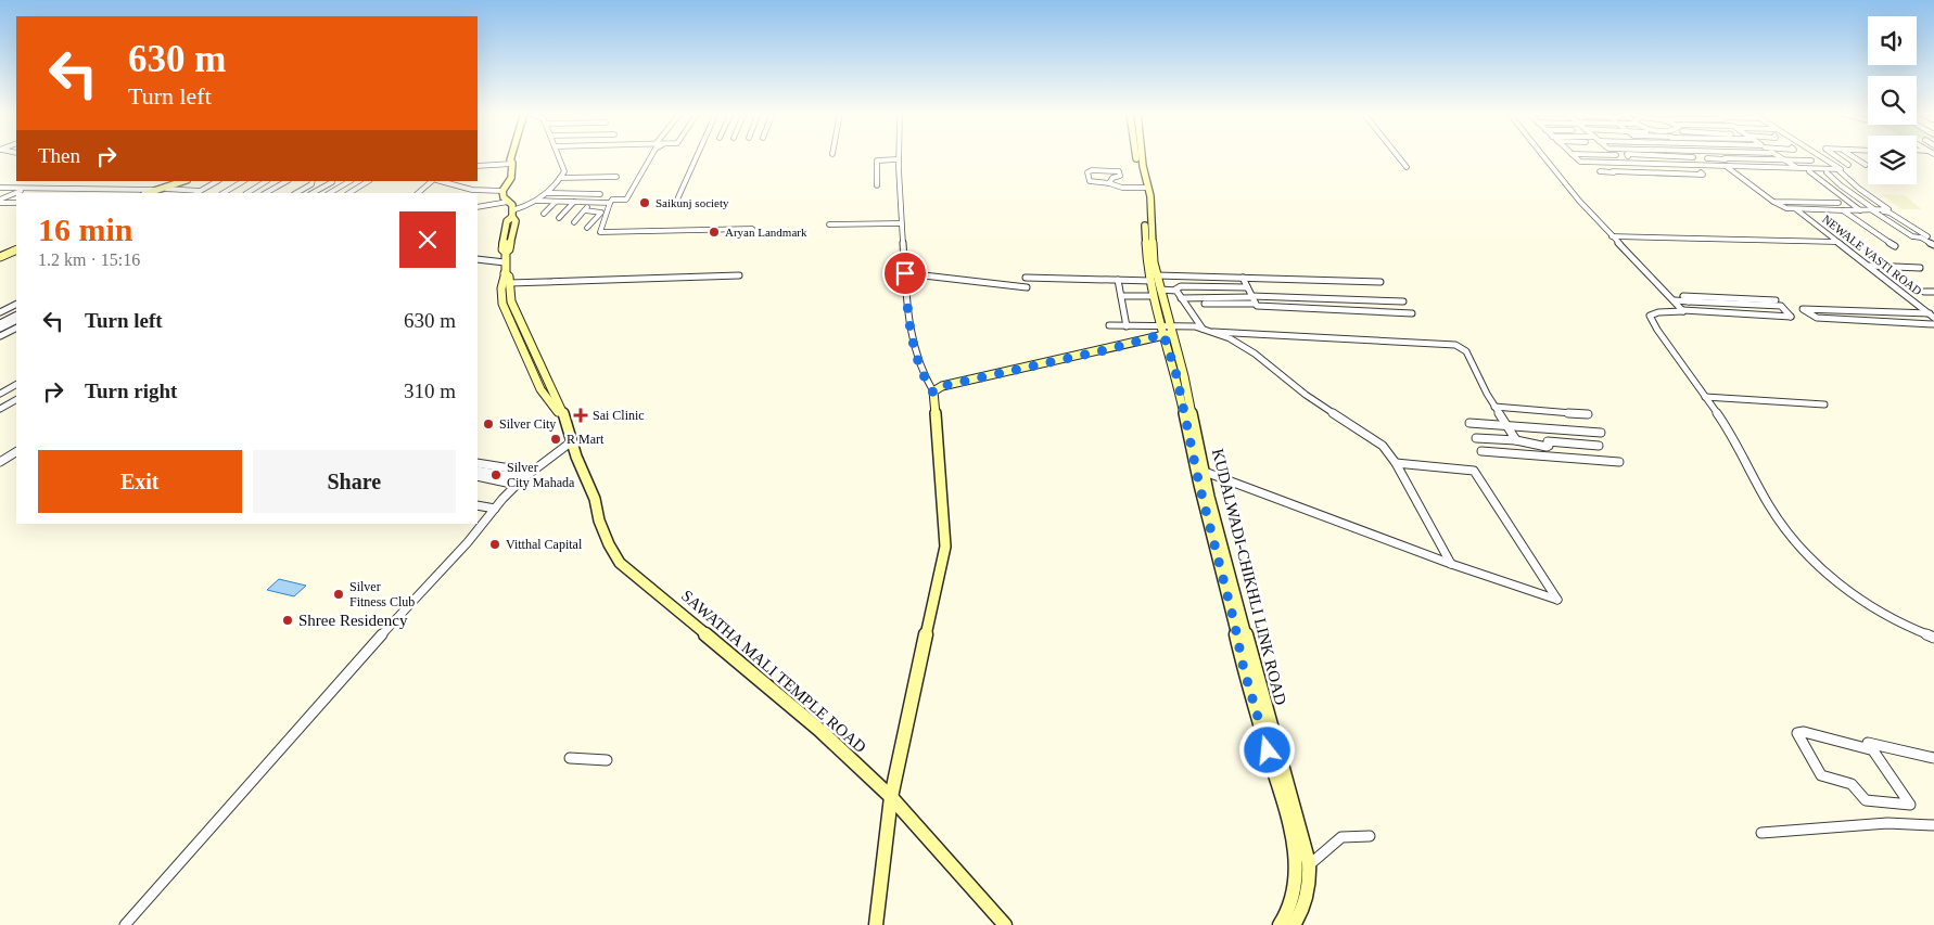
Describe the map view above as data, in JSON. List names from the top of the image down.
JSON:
{
  "streets": {
    "street": ["NEWALE VASTI ROAD", "KUDALWADI-CHIKHLI LINK ROAD", "SAWATHA MALI TEMPLE ROAD"]
  },
  "places": {
    "other": [
      "Saikunj society",
      "Aryan Landmark",
      "Silver City",
      "R Mart",
      "Silver City Mahada",
      "Vitthal Capital",
      "Silver Fitness Club",
      "Shree Residency"
    ],
    "health": ["Sai Clinic"]
  },
  "page": {
    "turn": ["630 m", "Turn left"],
    "then": "Then",
    "heading": ["16 min", "1.2 km · 15:16"],
    "list": [
      {
        "name": "Turn left",
        "value": "630 m"
      },
      {
        "name": "Turn right",
        "value": "310 m"
      }
    ],
    "buttons": ["Exit", "Share"]
  }
}
